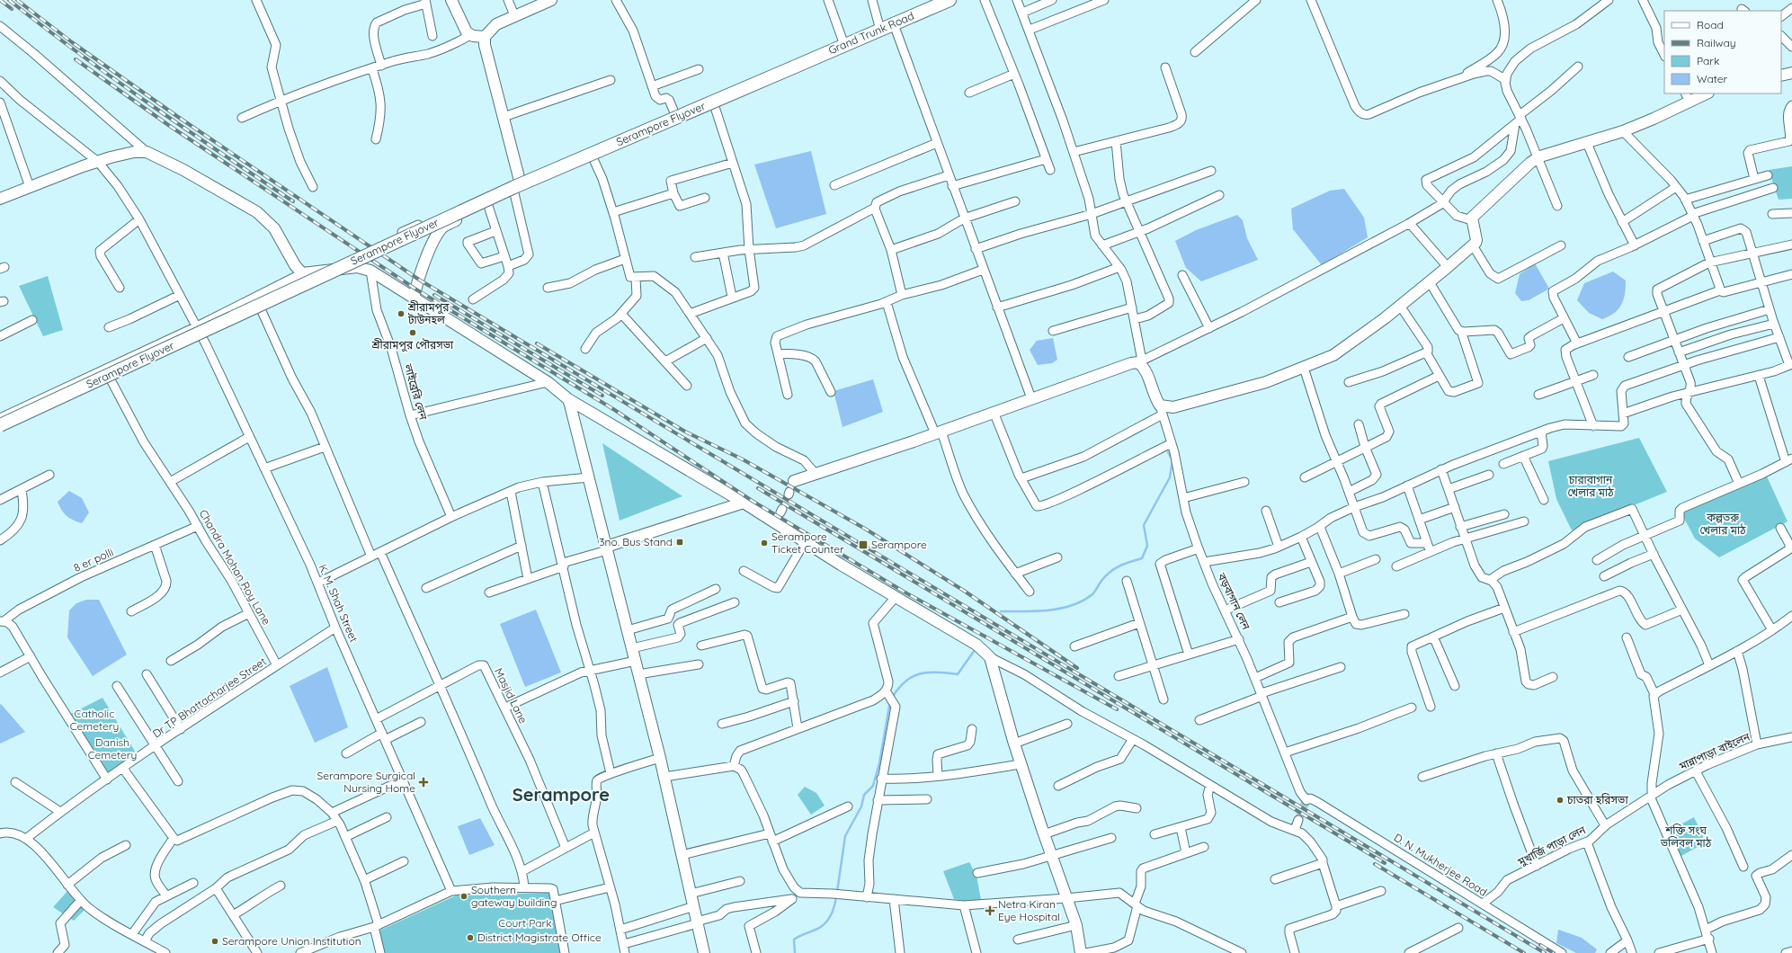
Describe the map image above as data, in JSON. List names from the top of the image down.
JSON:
{
  "streets": {
    "main road": ["Grand Trunk Road", "Serampore Flyover"],
    "street": [
      "লাইব্রেরি লেন",
      "8 er polli",
      "Chandra Mohan Roy Lane",
      "বড়বাগান লেন",
      "K. M. Shah Street",
      "Masjid Lane",
      "Dr TP Bhattacharjee Street",
      "মান্নাপাড়া বাইলেন",
      "মুখার্জি পাড়া লেন",
      "D. N. Mukherjee Road"
    ]
  },
  "crossings": [
    ["Grand Trunk Road", "Serampore Flyover"],
    ["8 er polli", "Chandra Mohan Roy Lane"],
    ["Chandra Mohan Roy Lane", "Dr TP Bhattacharjee Street"],
    ["বড়বাগান লেন", "D. N. Mukherjee Road"],
    ["K. M. Shah Street", "Masjid Lane"],
    ["K. M. Shah Street", "Dr TP Bhattacharjee Street"],
    ["মান্নাপাড়া বাইলেন", "মুখার্জি পাড়া লেন"],
    ["মুখার্জি পাড়া লেন", "D. N. Mukherjee Road"]
  ],
  "districts": ["Serampore"],
  "parks": [
    "চারাবাগান খেলার মাঠ",
    "কল্পতরু খেলার মাঠ",
    "Catholic Cemetery",
    "Danish Cemetery",
    "শক্তি সংঘ ভলিবল মাঠ",
    "Court Park"
  ],
  "places": {
    "other": [
      "শ্রীরামপুর টাউনহল",
      "শ্রীরামপুর পৌরসভা",
      "Serampore Ticket Counter",
      "চাতরা হরিসভা",
      "Southern gateway building",
      "District Magistrate Office",
      "Serampore Union Institution"
    ],
    "transit": ["3no. Bus Stand", "Serampore"],
    "health": ["Serampore Surgical Nursing Home", "Netra Kiran Eye Hospital"]
  },
  "legend": [
    "Road",
    "Railway",
    "Park",
    "Water"
  ]
}
